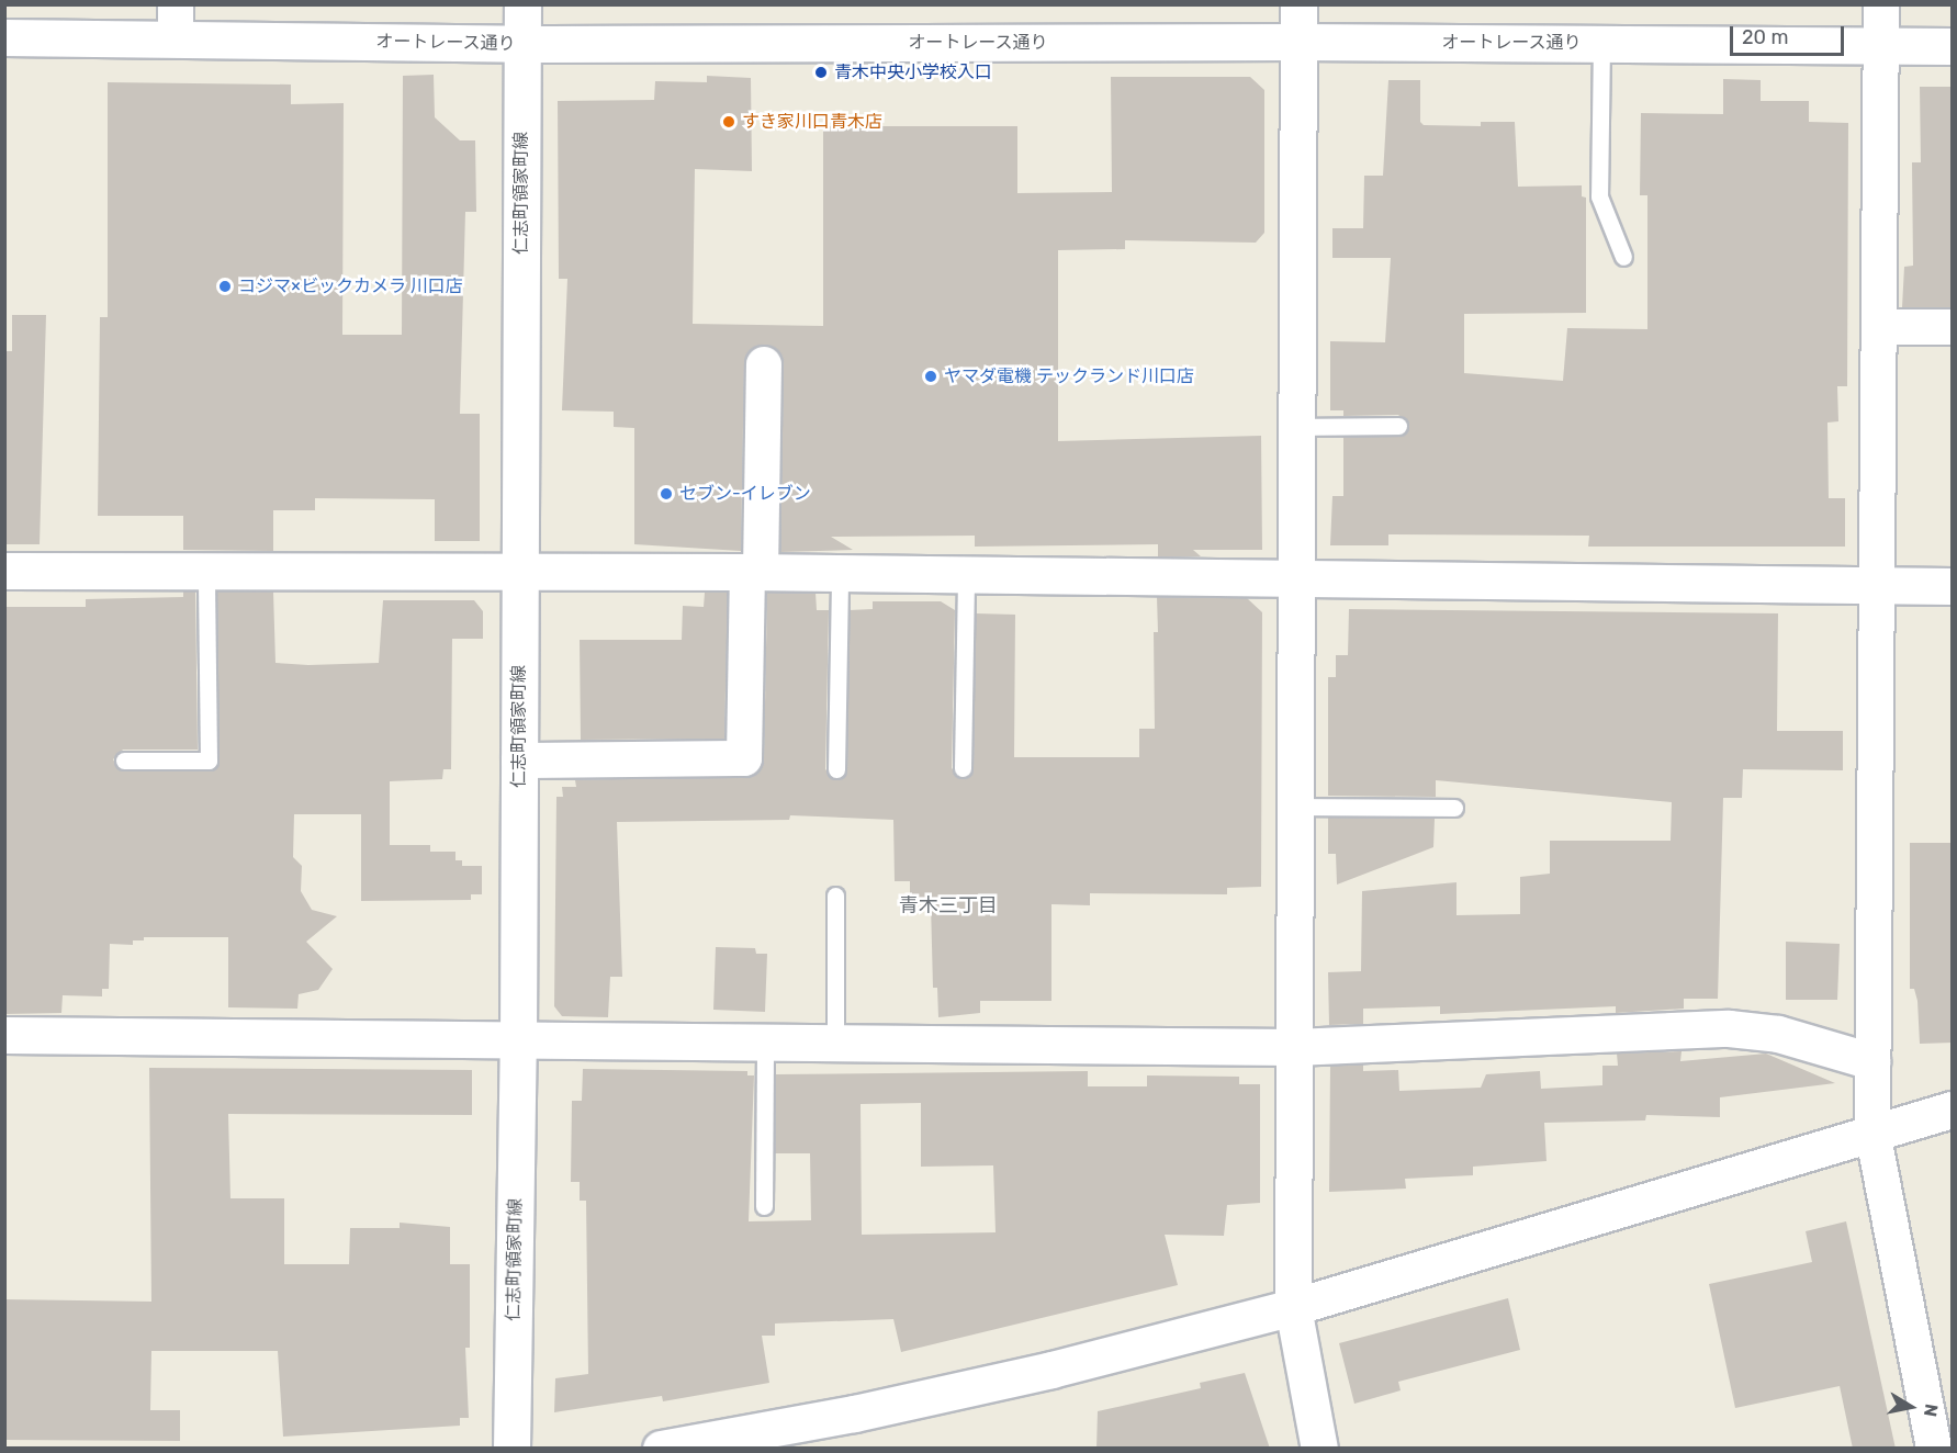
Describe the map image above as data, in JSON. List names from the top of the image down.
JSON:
{
  "streets": {
    "street": ["オートレース通り", "仁志町領家町線"]
  },
  "crossings": [
    ["オートレース通り", "仁志町領家町線"]
  ],
  "districts": ["青木三丁目"],
  "places": [
    "青木中央小学校入口",
    "すき家川口青木店",
    "コジマ×ビックカメラ 川口店",
    "ヤマダ電機 テックランド川口店",
    "セブン-イレブン"
  ],
  "scale_bar": "20 m",
  "north": "right"
}
